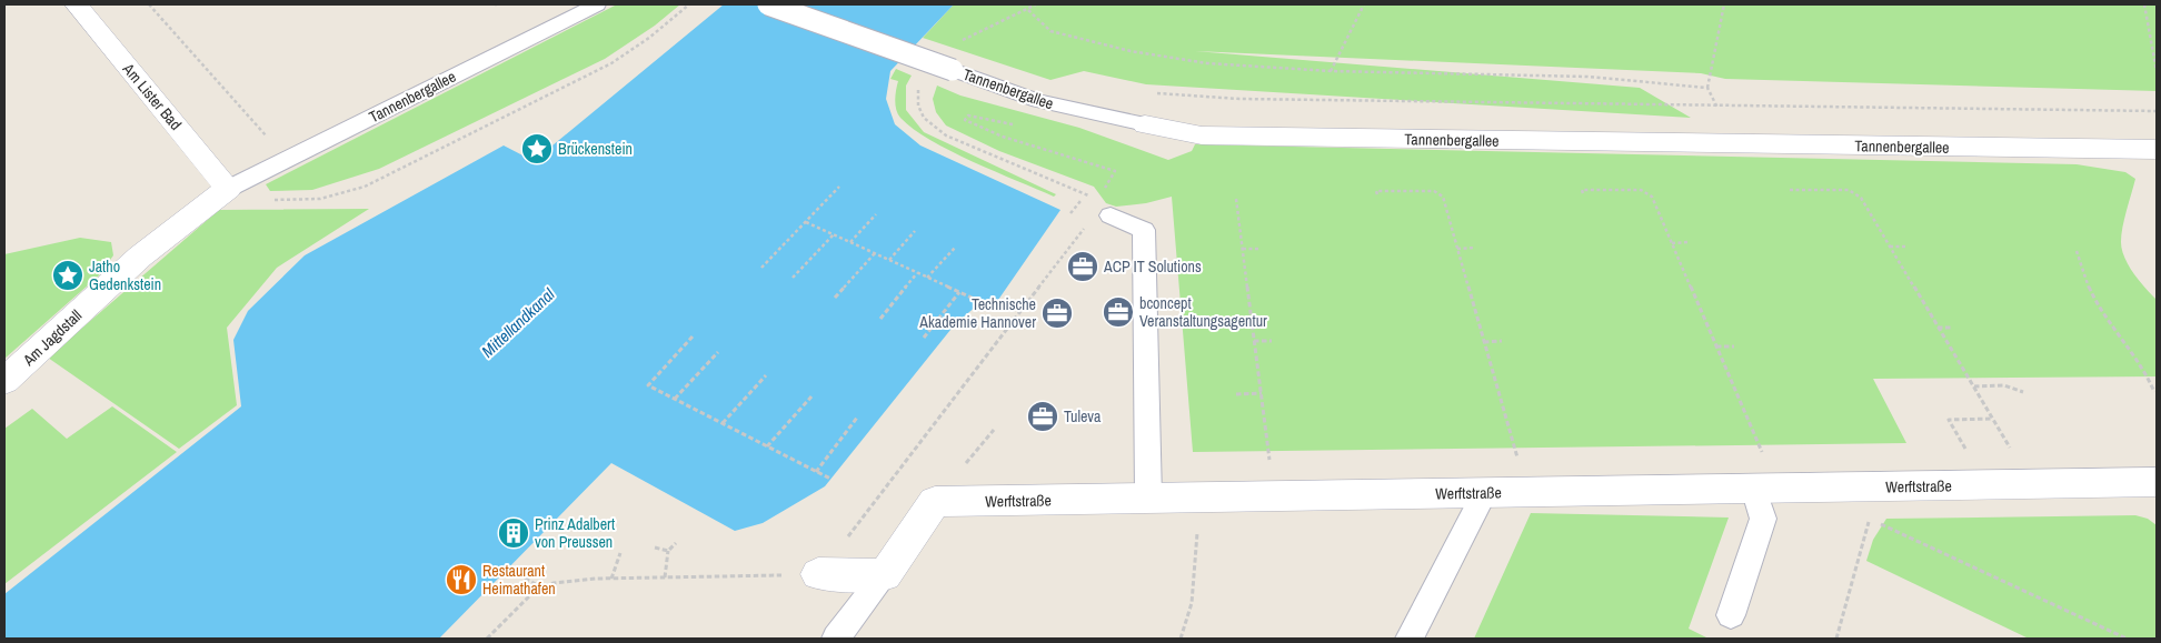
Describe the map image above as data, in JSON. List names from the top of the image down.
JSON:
{
  "streets": {
    "street": [
      "Tannenbergallee",
      "Am Lister Bad",
      "Am Jagdstall",
      "Werftstraße"
    ]
  },
  "crossings": [
    ["Tannenbergallee", "Am Lister Bad"],
    ["Tannenbergallee", "Am Jagdstall"],
    ["Am Lister Bad", "Am Jagdstall"]
  ],
  "water": ["Mittellandkanal"],
  "places": {
    "place": ["Brückenstein", "Jatho Gedenkstein"],
    "office": [
      "ACP IT Solutions",
      "bconcept Veranstaltungsagentur",
      "Technische Akademie Hannover",
      "Tuleva"
    ],
    "building": ["Prinz Adalbert von Preussen"],
    "restaurant": ["Restaurant Heimathafen"]
  }
}
